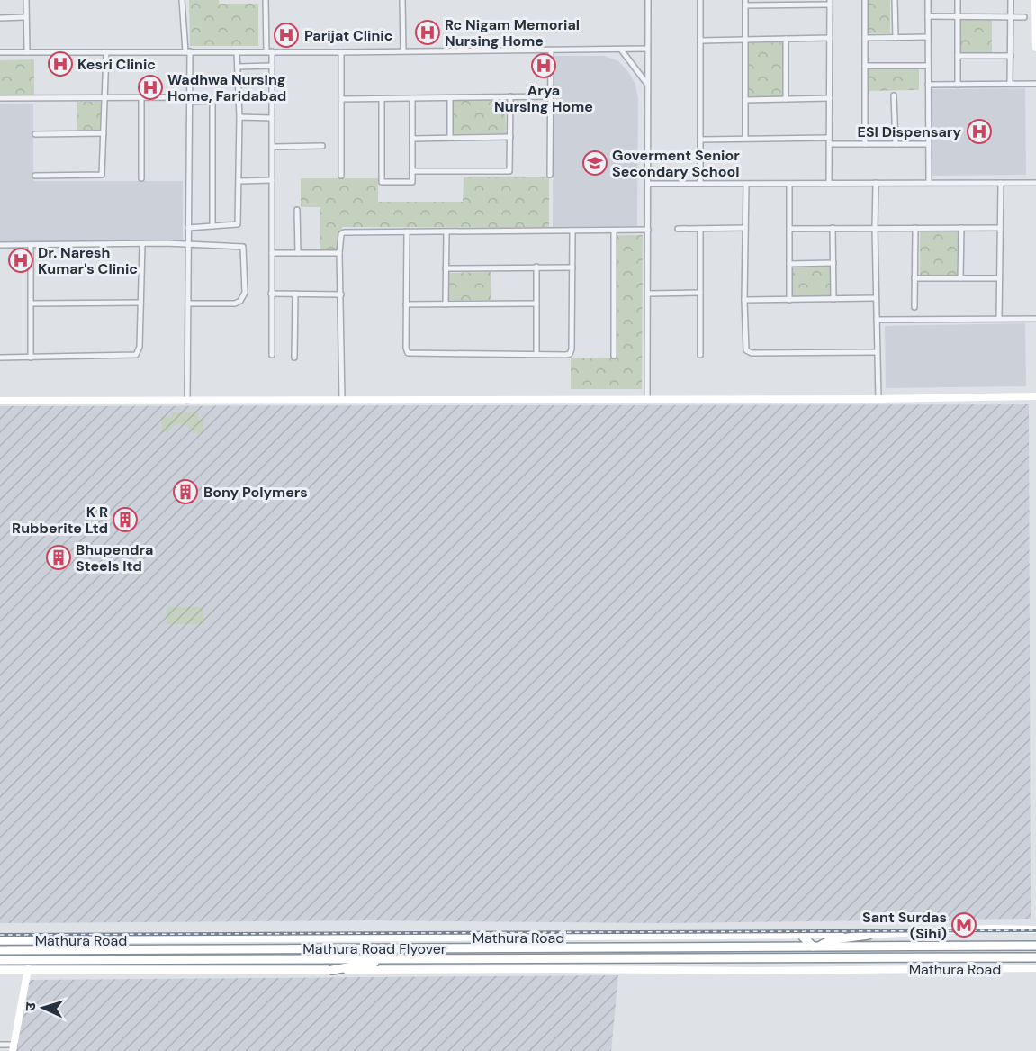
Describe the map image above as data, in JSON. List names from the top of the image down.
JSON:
{
  "streets": {
    "highway": ["Mathura Road", "Mathura Road Flyover"]
  },
  "crossings": [
    ["Mathura Road", "Mathura Road Flyover"]
  ],
  "places": {
    "hospital": [
      "Rc Nigam Memorial Nursing Home",
      "Parijat Clinic",
      "Kesri Clinic",
      "Arya Nursing Home",
      "Wadhwa Nursing Home, Faridabad",
      "ESI Dispensary",
      "Dr. Naresh Kumar's Clinic"
    ],
    "school or university": ["Goverment Senior Secondary School"],
    "building": ["Bony Polymers", "K R Rubberite Ltd", "Bhupendra Steels ltd"],
    "metro station": ["Sant Surdas (Sihi)"]
  },
  "north": "left"
}
